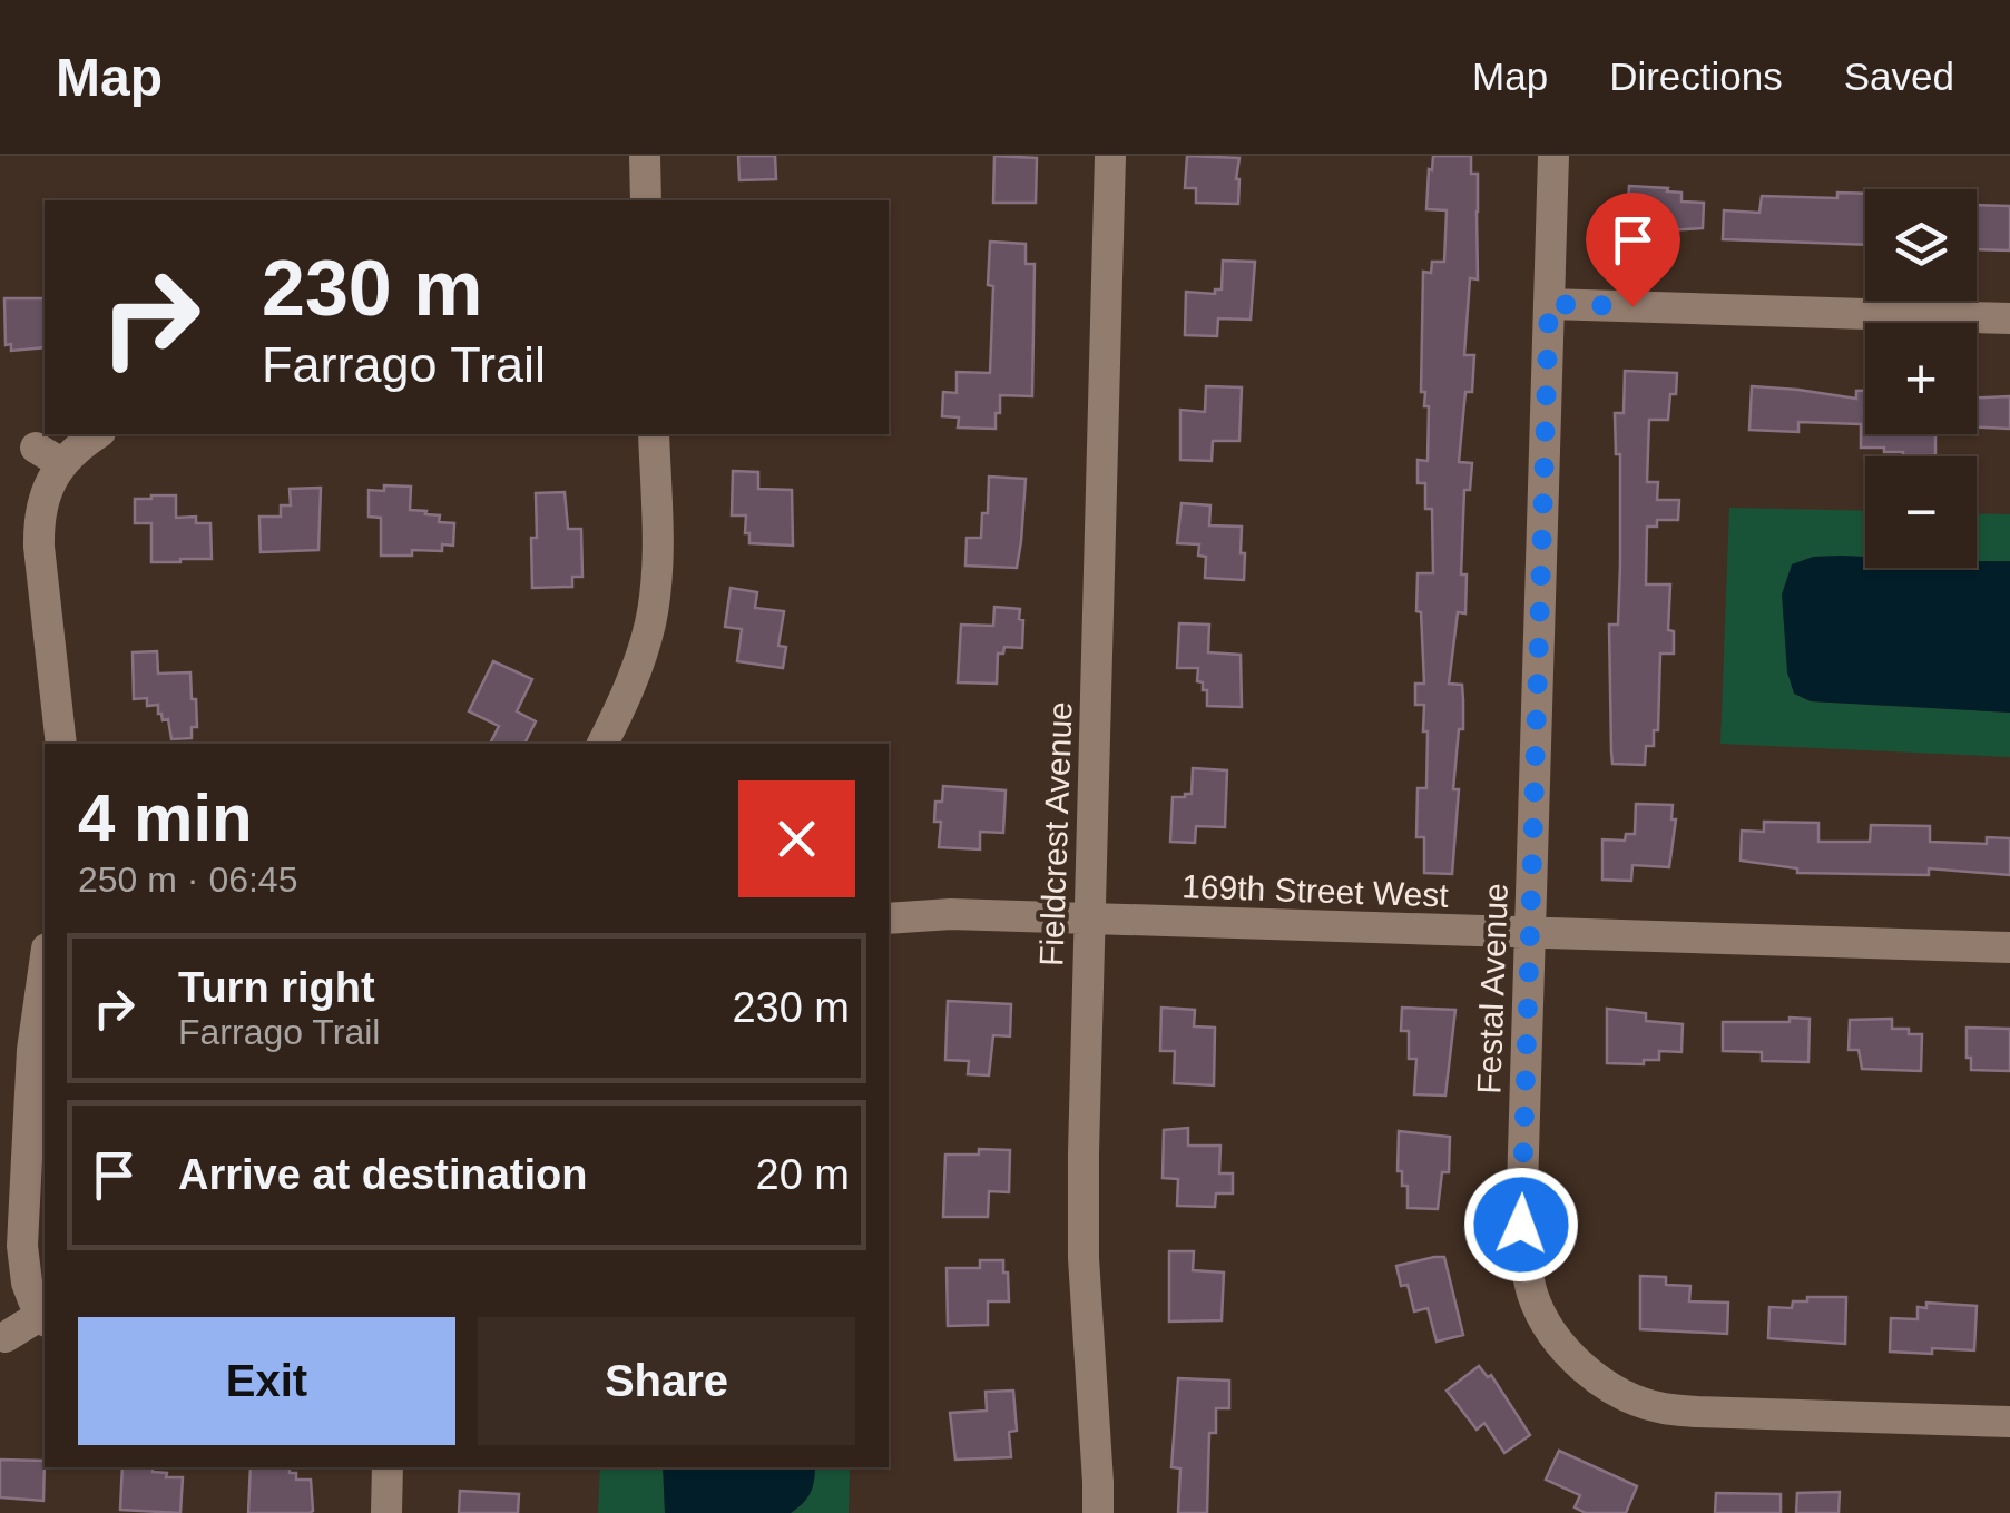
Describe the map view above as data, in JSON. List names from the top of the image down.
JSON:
{
  "streets": {
    "street": ["Fieldcrest Avenue", "169th Street West", "Festal Avenue"]
  },
  "crossings": [
    ["Fieldcrest Avenue", "169th Street West"],
    ["169th Street West", "Festal Avenue"]
  ],
  "page": {
    "header": "Map",
    "nav": ["Map", "Directions", "Saved"],
    "map_buttons": ["+", "−"],
    "turn": ["230 m", "Farrago Trail"],
    "heading": ["4 min", "250 m · 06:45"],
    "list": [
      {
        "name": "Turn right",
        "note": "Farrago Trail",
        "value": "230 m"
      },
      {
        "name": "Arrive at destination",
        "value": "20 m"
      }
    ],
    "buttons": ["Exit", "Share"]
  }
}
